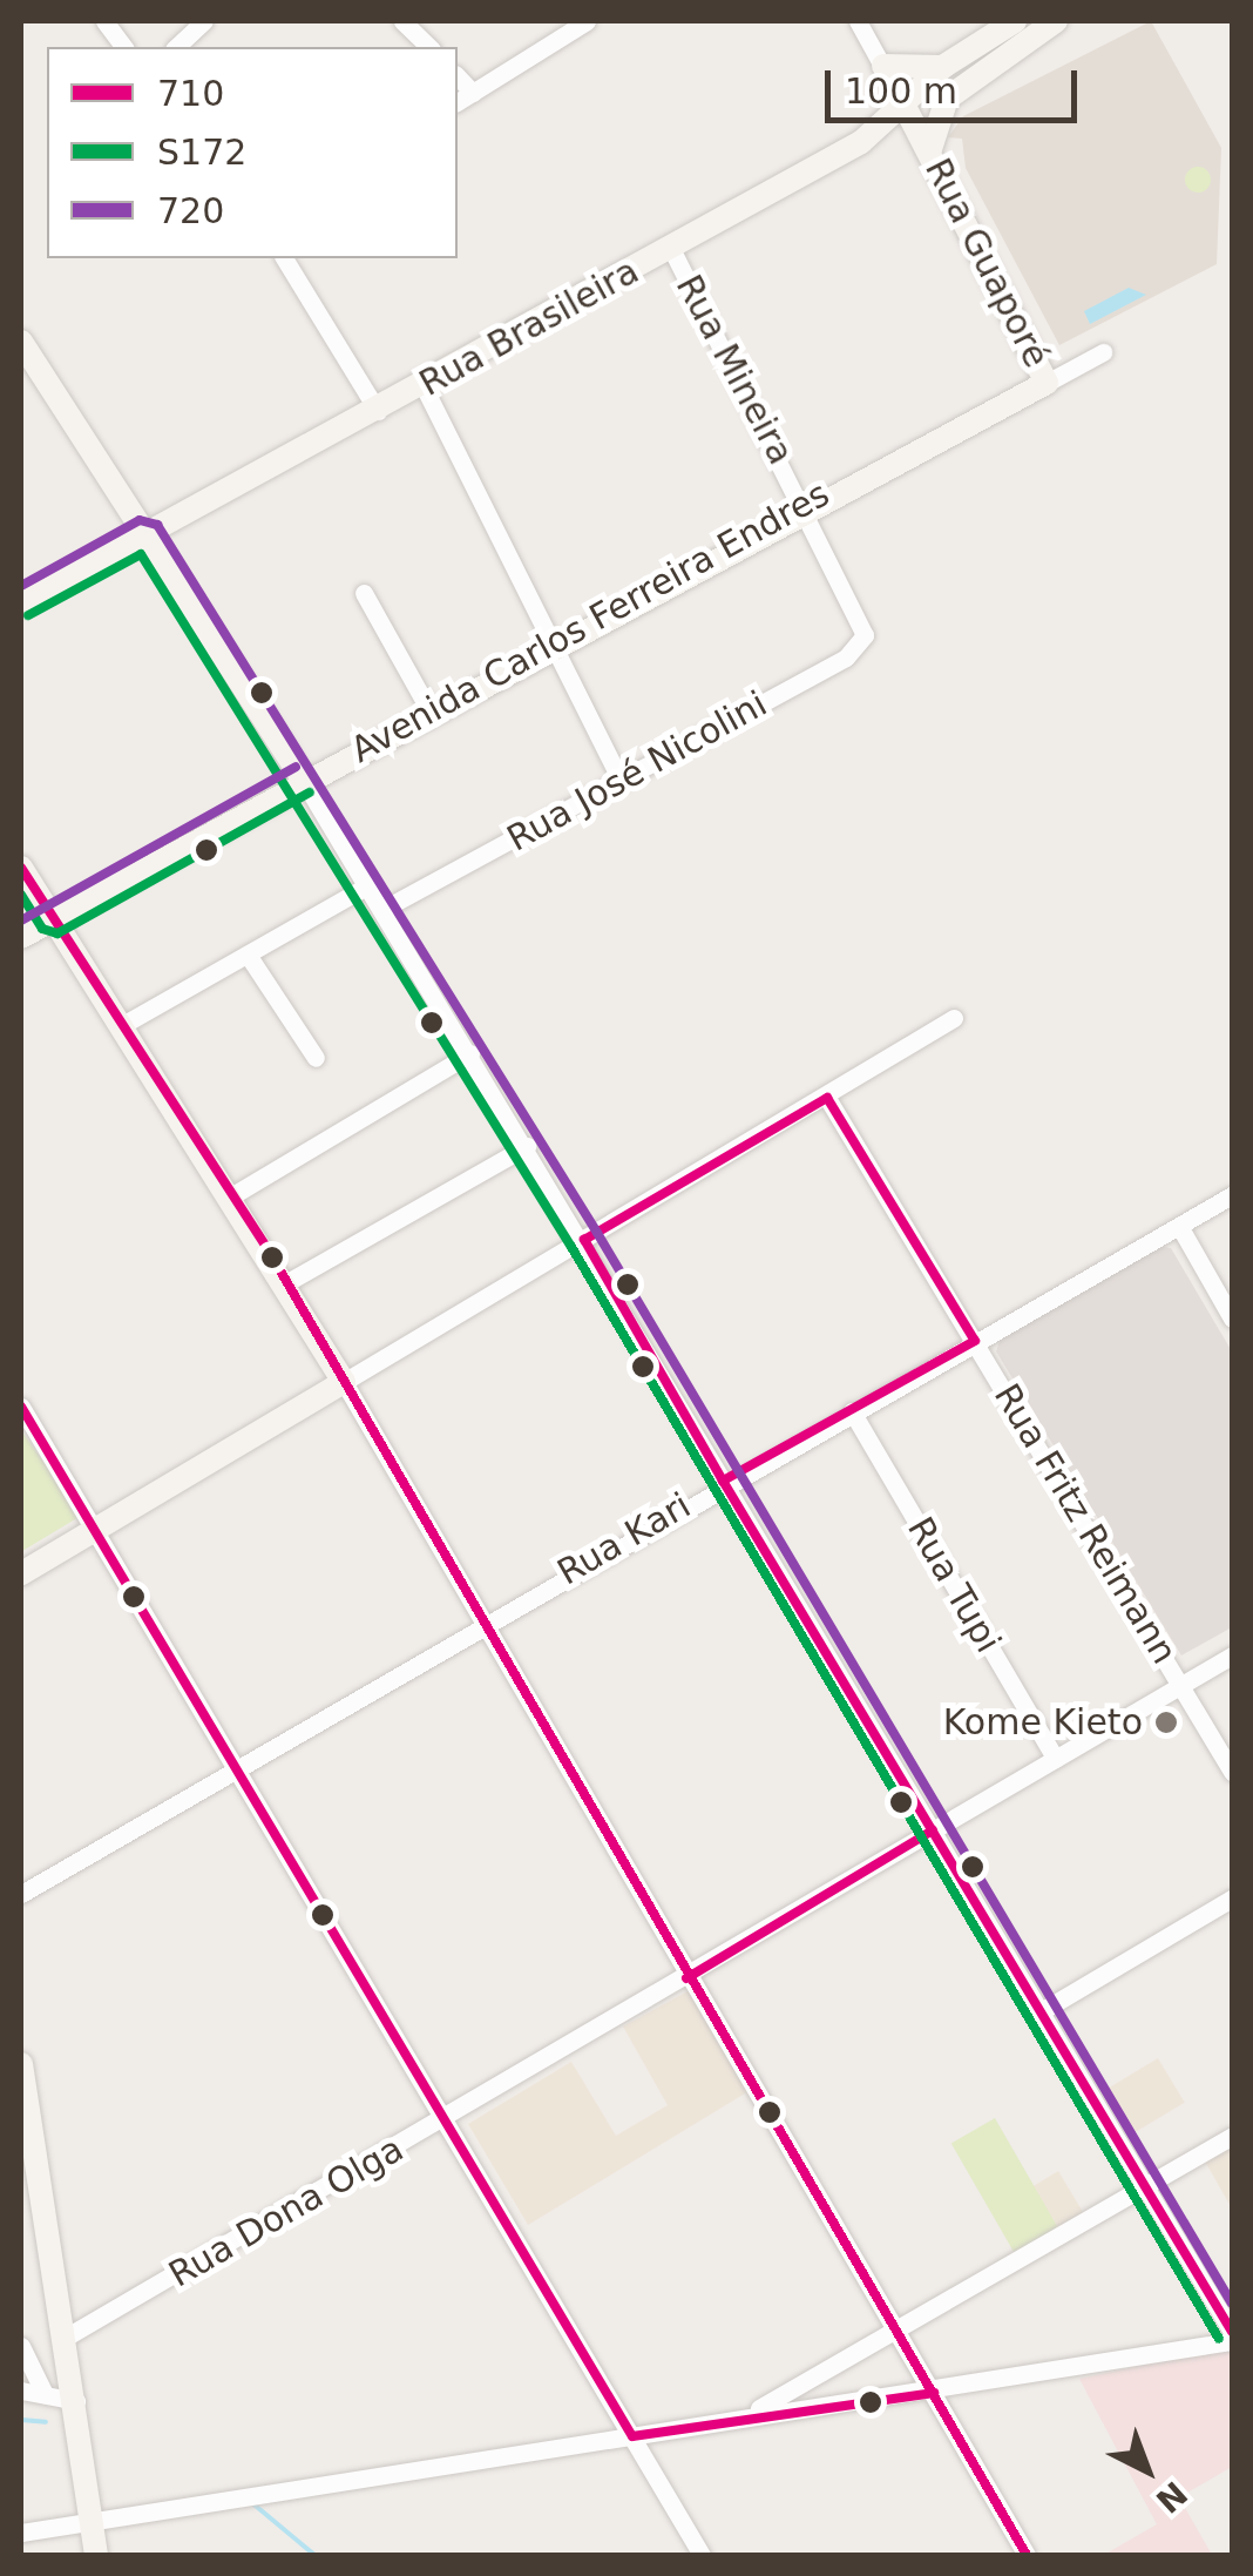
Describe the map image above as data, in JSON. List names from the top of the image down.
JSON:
{
  "streets": {
    "street": [
      "Rua Guaporé",
      "Rua Brasileira",
      "Rua Mineira",
      "Avenida Carlos Ferreira Endres",
      "Rua José Nicolini",
      "Rua Fritz Reimann",
      "Rua Kari",
      "Rua Tupi",
      "Rua Dona Olga"
    ]
  },
  "crossings": [
    ["Rua Guaporé", "Rua Brasileira"],
    ["Rua Guaporé", "Avenida Carlos Ferreira Endres"],
    ["Rua Brasileira", "Rua Mineira"],
    ["Rua Mineira", "Avenida Carlos Ferreira Endres"],
    ["Rua Mineira", "Rua José Nicolini"],
    ["Rua Fritz Reimann", "Rua Kari"],
    ["Rua Fritz Reimann", "Rua Dona Olga"],
    ["Rua Kari", "Rua Tupi"],
    ["Rua Tupi", "Rua Dona Olga"]
  ],
  "places": ["Kome Kieto"],
  "lines": ["transit line 720", "transit line S172", "transit line 710"],
  "legend": ["710", "S172", "720"],
  "scale_bar": "100 m",
  "north": "bottom right"
}
